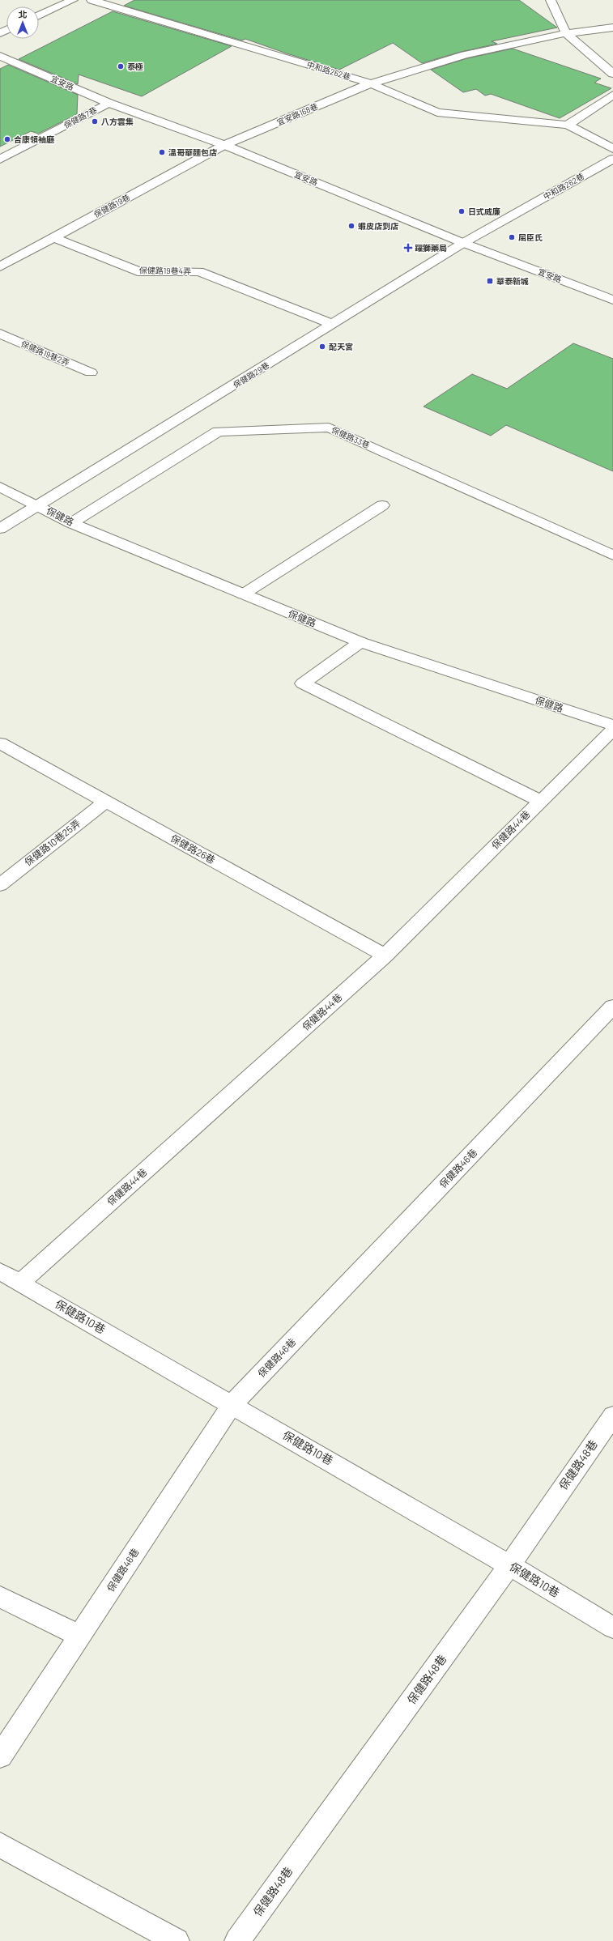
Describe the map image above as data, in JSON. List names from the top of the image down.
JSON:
{
  "streets": {
    "street": [
      "中和路262巷",
      "宜安路",
      "宜安路168巷",
      "保健路7巷",
      "保健路19巷",
      "保健路19巷4弄",
      "保健路19巷2弄",
      "保健路29巷",
      "保健路33巷",
      "保健路",
      "保健路44巷",
      "保健路10巷25弄",
      "保健路26巷",
      "保健路46巷",
      "保健路10巷",
      "保健路48巷"
    ]
  },
  "crossings": [
    ["中和路262巷", "宜安路"],
    ["中和路262巷", "宜安路168巷"],
    ["中和路262巷", "保健路29巷"],
    ["宜安路", "宜安路168巷"],
    ["宜安路", "保健路7巷"],
    ["宜安路", "保健路19巷"],
    ["宜安路", "保健路29巷"],
    ["宜安路168巷", "保健路19巷"],
    ["保健路19巷", "保健路19巷4弄"],
    ["保健路19巷4弄", "保健路29巷"],
    ["保健路29巷", "保健路"],
    ["保健路33巷", "保健路"],
    ["保健路44巷", "保健路26巷"],
    ["保健路44巷", "保健路10巷"],
    ["保健路10巷25弄", "保健路26巷"],
    ["保健路46巷", "保健路10巷"],
    ["保健路10巷", "保健路48巷"]
  ],
  "places": {
    "other": [
      "泰極",
      "八方雲集",
      "合康領袖廳",
      "溫哥華麵包店",
      "日式威廉",
      "蝦皮店到店",
      "屈臣氏",
      "配天宮"
    ],
    "health": ["躍獅藥局"],
    "transit": ["華泰新城"]
  },
  "north": "top"
}
